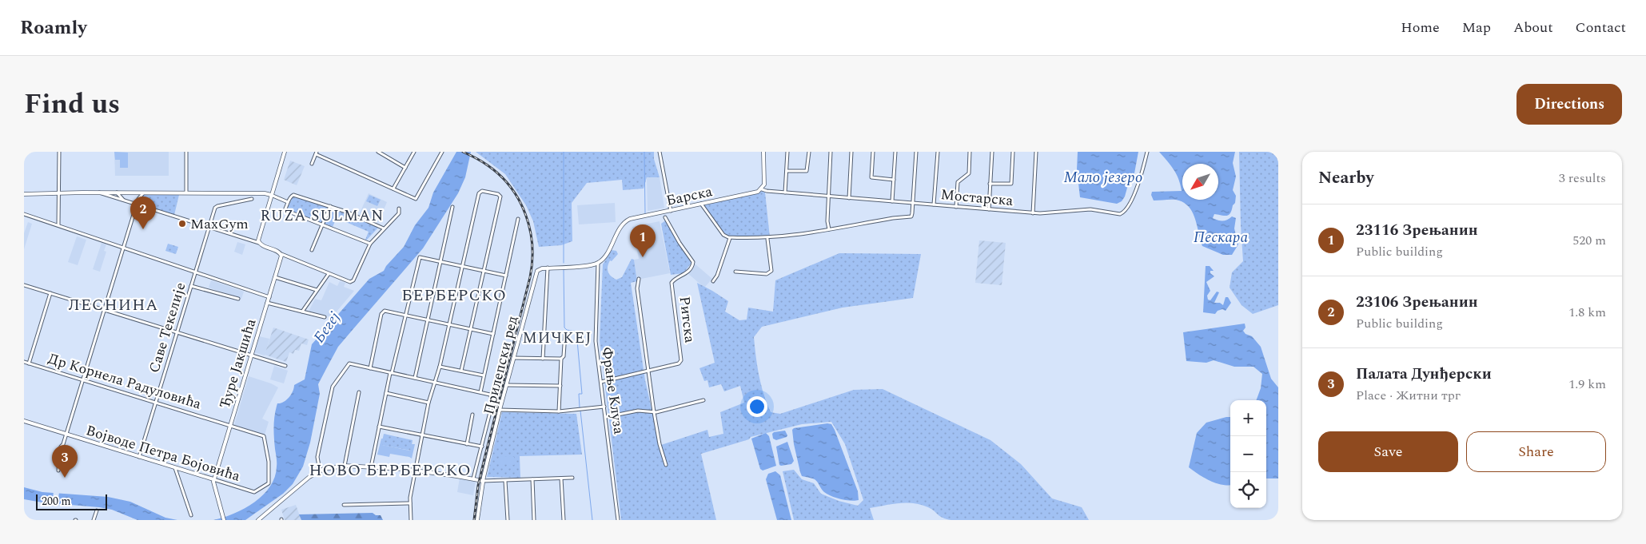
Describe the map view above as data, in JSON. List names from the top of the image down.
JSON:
{
  "streets": {
    "street": [
      "Барска",
      "Мостарска",
      "Ритска",
      "Саве Текелије",
      "Ђуре Јакшића",
      "Прилепски ред",
      "Др Корнела Радуловића",
      "Фрање Клуза",
      "Војводе Петра Бојовића"
    ]
  },
  "crossings": [
    ["Барска", "Мостарска"],
    ["Барска", "Фрање Клуза"],
    ["Ритска", "Фрање Клуза"],
    ["Саве Текелије", "Др Корнела Радуловића"],
    ["Саве Текелије", "Војводе Петра Бојовића"],
    ["Ђуре Јакшића", "Др Корнела Радуловића"],
    ["Ђуре Јакшића", "Војводе Петра Бојовића"],
    ["Др Корнела Радуловића", "Војводе Петра Бојовића"]
  ],
  "districts": [
    "RUZA SULMAN",
    "БЕРБЕРСКО",
    "ЛЕСНИНА",
    "МИЧКЕЈ",
    "НОВО БЕРБЕРСКО"
  ],
  "water": ["Мало језеро", "Пескара", "Бегеј"],
  "places": ["MaxGym"],
  "scale_bar": "200 m",
  "north": "bottom left",
  "page": {
    "header": "Roamly",
    "nav": [
      "Home",
      "Map",
      "About",
      "Contact"
    ],
    "title": "Find us",
    "buttons": [
      "Directions",
      ["Save", "Share"]
    ],
    "heading": ["Nearby", "3 results"],
    "pins": ["2", "1", "3"],
    "list": [
      {
        "mark": "1",
        "name": "23116 Зрењанин",
        "note": "Public building",
        "value": "520 m"
      },
      {
        "mark": "2",
        "name": "23106 Зрењанин",
        "note": "Public building",
        "value": "1.8 km"
      },
      {
        "mark": "3",
        "name": "Палата Дунђерски",
        "note": "Place · Житни трг",
        "value": "1.9 km"
      }
    ],
    "map_buttons": ["+", "−"],
    "scale": "200 m"
  }
}
